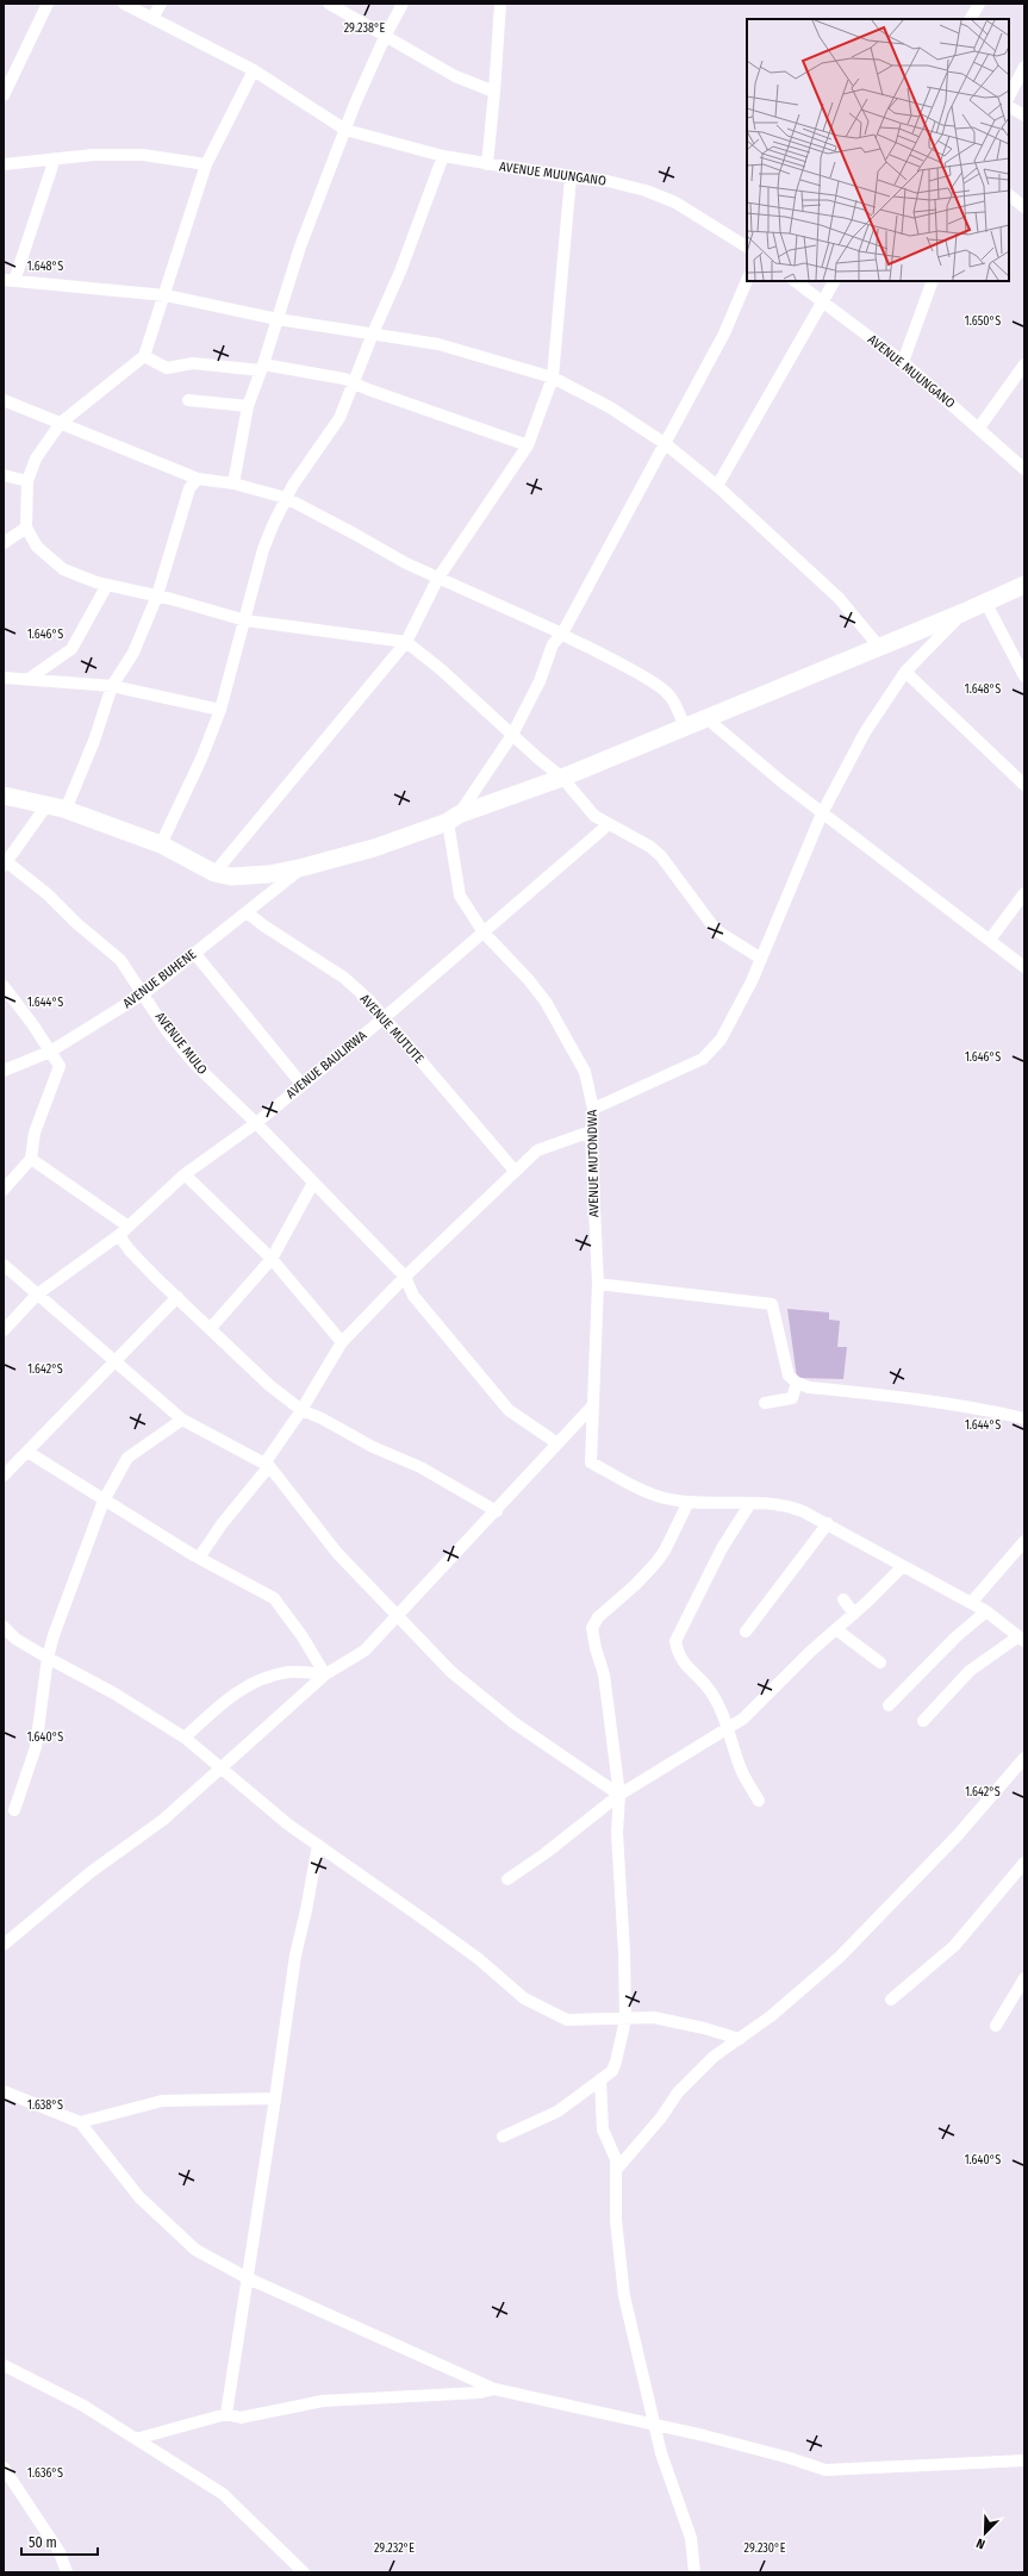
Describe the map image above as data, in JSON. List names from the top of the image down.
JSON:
{
  "streets": {
    "street": [
      "AVENUE MUUNGANO",
      "AVENUE BUHENE",
      "AVENUE MUTUTE",
      "AVENUE MULO",
      "AVENUE BAULIRWA",
      "AVENUE MUTONDWA"
    ]
  },
  "crossings": [
    ["AVENUE BUHENE", "AVENUE MUTUTE"],
    ["AVENUE BUHENE", "AVENUE MULO"],
    ["AVENUE MUTUTE", "AVENUE BAULIRWA"],
    ["AVENUE MULO", "AVENUE BAULIRWA"],
    ["AVENUE BAULIRWA", "AVENUE MUTONDWA"]
  ],
  "scale_bar": "50 m",
  "north": "bottom left",
  "coordinates": [
    "29.238°E",
    "1.648°S",
    "1.650°S",
    "1.646°S",
    "1.644°S",
    "1.642°S",
    "1.640°S",
    "1.638°S",
    "1.636°S",
    "29.232°E",
    "29.230°E"
  ]
}
